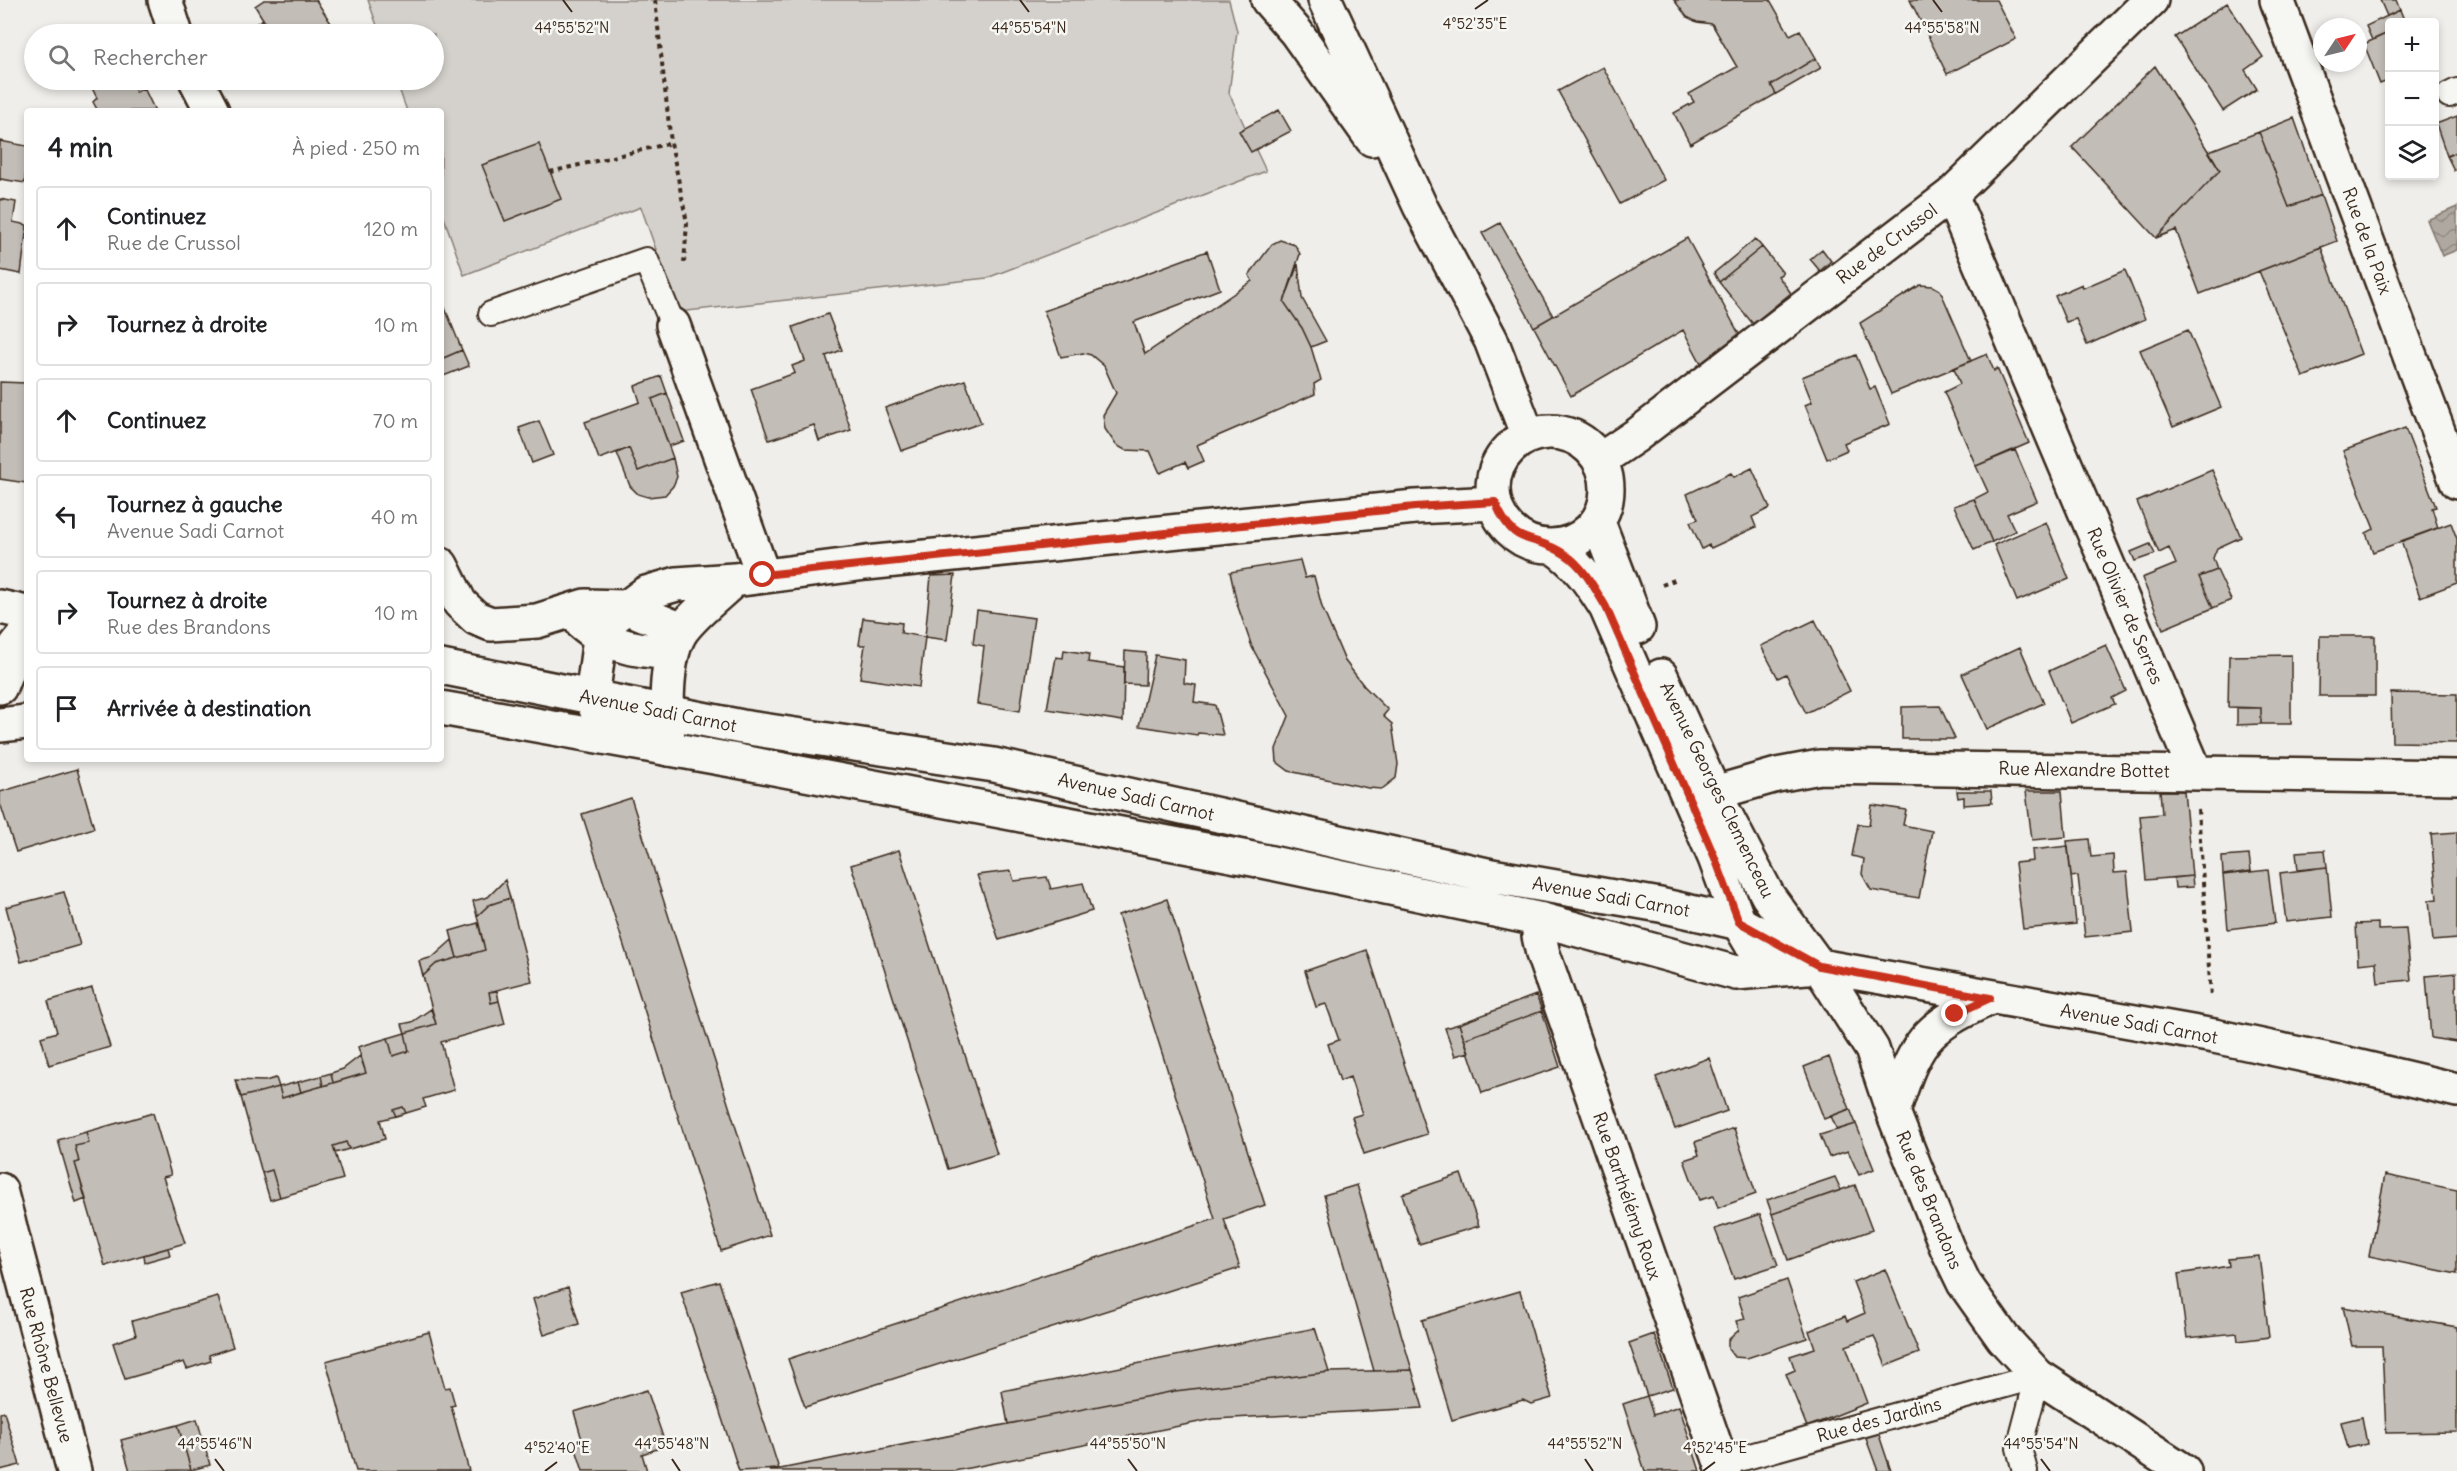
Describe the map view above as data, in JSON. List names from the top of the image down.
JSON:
{
  "streets": {
    "street": [
      "Rue de la Paix",
      "Rue de Crussol",
      "Rue Olivier de Serres",
      "Avenue Sadi Carnot",
      "Rue Alexandre Bottet",
      "Avenue Georges Clemenceau",
      "Rue Barthélémy Roux",
      "Rue des Brandons",
      "Rue Rhône Bellevue"
    ],
    "lane": ["Rue des Jardins"]
  },
  "crossings": [
    ["Rue de Crussol", "Rue Olivier de Serres"],
    ["Rue de Crussol", "Avenue Georges Clemenceau"],
    ["Rue Olivier de Serres", "Rue Alexandre Bottet"],
    ["Avenue Sadi Carnot", "Avenue Georges Clemenceau"],
    ["Avenue Sadi Carnot", "Rue Barthélémy Roux"],
    ["Avenue Sadi Carnot", "Rue des Brandons"],
    ["Rue Alexandre Bottet", "Avenue Georges Clemenceau"],
    ["Avenue Georges Clemenceau", "Rue des Brandons"],
    ["Rue Barthélémy Roux", "Rue des Jardins"],
    ["Rue des Brandons", "Rue des Jardins"]
  ],
  "north": "top right",
  "page": {
    "map_buttons": ["+", "−"],
    "search": "Rechercher",
    "heading": ["4 min", "À pied · 250 m"],
    "list": [
      ["Continuez", "Rue de Crussol", "120 m"],
      ["Tournez à droite", "10 m"],
      ["Continuez", "70 m"],
      ["Tournez à gauche", "Avenue Sadi Carnot", "40 m"],
      ["Tournez à droite", "Rue des Brandons", "10 m"],
      "Arrivée à destination"
    ]
  },
  "coordinates": [
    "4°52'35\"E",
    "44°55'52\"N",
    "44°55'54\"N",
    "44°55'58\"N",
    "44°55'46\"N",
    "44°55'48\"N",
    "44°55'50\"N",
    "4°52'40\"E",
    "4°52'45\"E"
  ]
}
